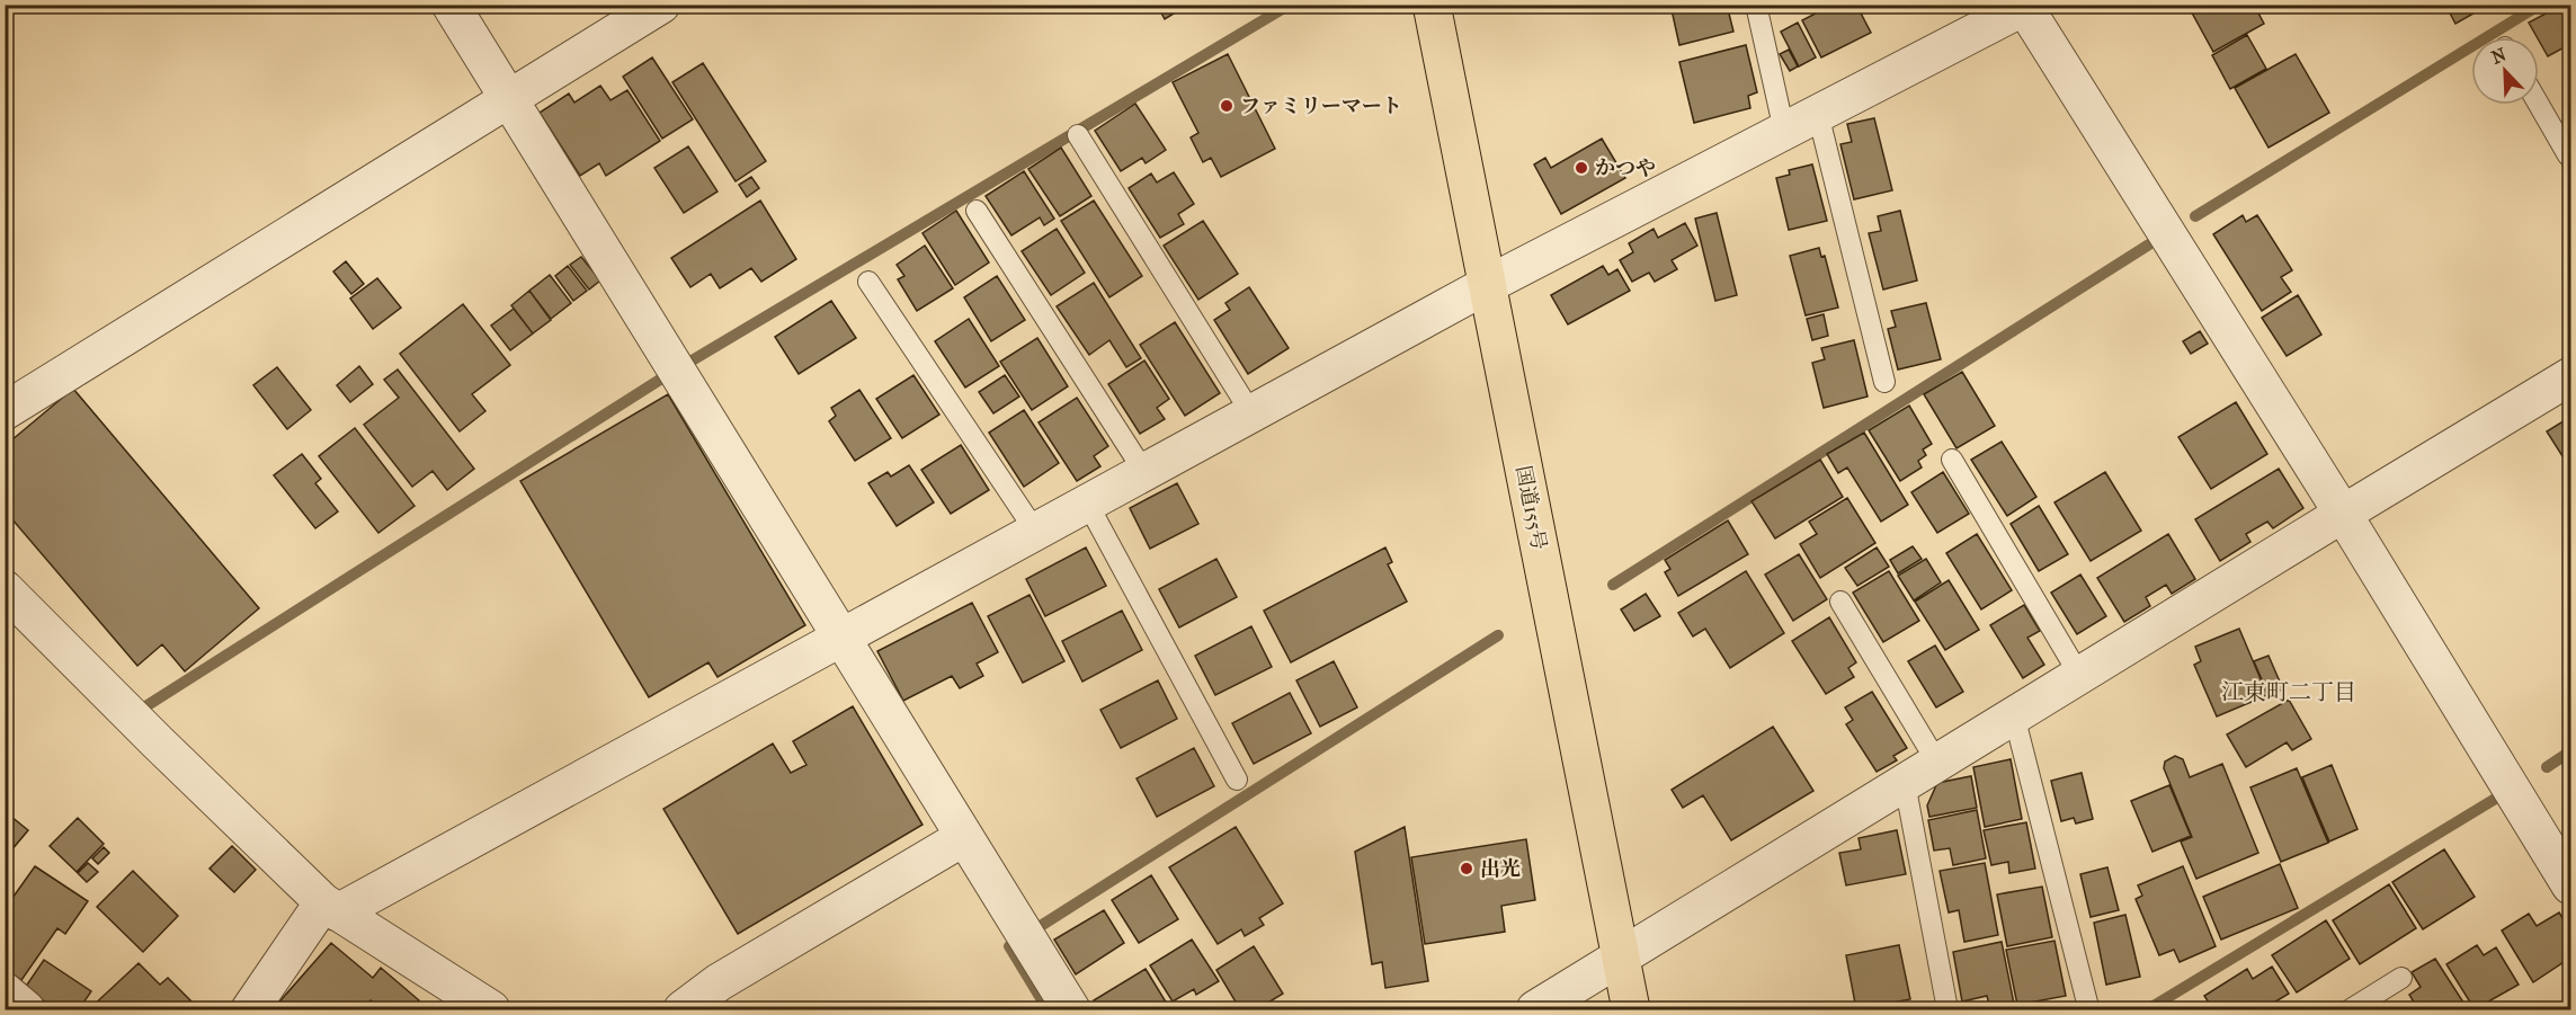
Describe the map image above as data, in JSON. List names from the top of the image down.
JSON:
{
  "streets": {
    "highway": ["国道155号"]
  },
  "districts": ["江東町二丁目"],
  "places": ["ファミリーマート", "かつや", "出光"],
  "north": "top left"
}
